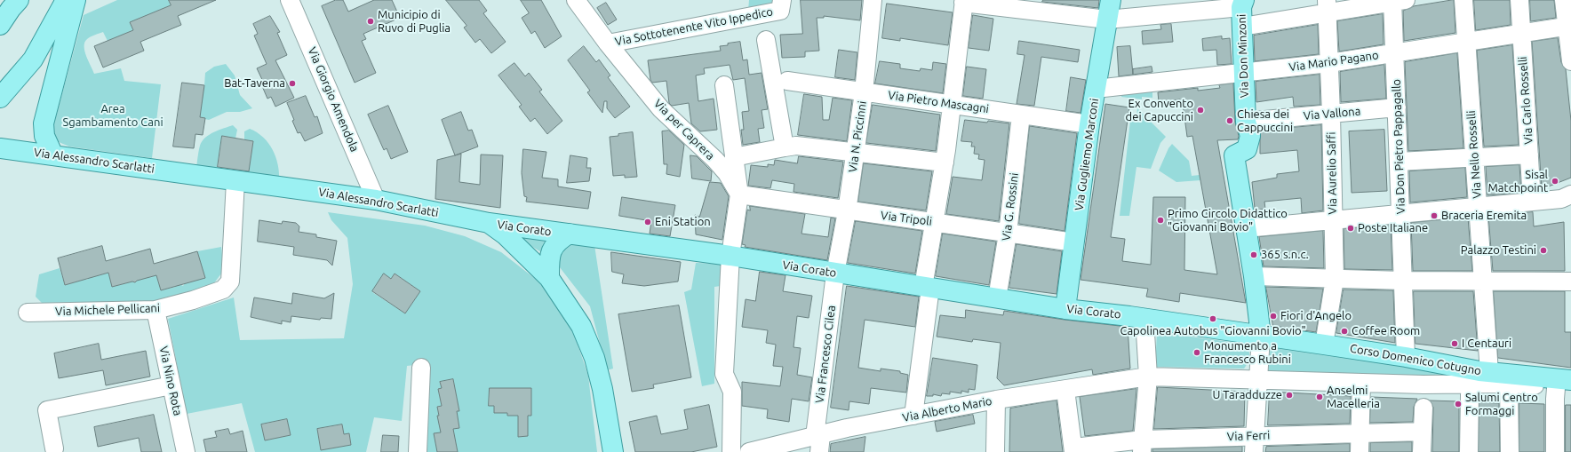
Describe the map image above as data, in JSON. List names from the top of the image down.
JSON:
{
  "streets": {
    "main road": [
      "Via Don Minzoni",
      "Via Gugliemo Marconi",
      "Via Alessandro Scarlatti",
      "Via Corato",
      "Corso Domenico Cotugno"
    ],
    "street": [
      "Via Sottotenente Vito Ippedico",
      "Via Mario Pagano",
      "Via Giorgio Amendola",
      "Via Carlo Rosselli",
      "Via Pietro Mascagni",
      "Via Vallona",
      "Via per Caprera",
      "Via N. Piccinni",
      "Via Don Pietro Pappagallo",
      "Via Nello Rosselli",
      "Via Aurelio Saffi",
      "Via G. Rossini",
      "Via Tripoli",
      "Via Michele Pellicani",
      "Via Francesco Cilea",
      "Via Nino Rota",
      "Via Alberto Mario",
      "Via Ferri"
    ]
  },
  "crossings": [
    ["Via Sottotenente Vito Ippedico", "Via per Caprera"],
    ["Via Don Minzoni", "Via Mario Pagano"],
    ["Via Don Minzoni", "Via Vallona"],
    ["Via Don Minzoni", "Via Corato"],
    ["Via Don Minzoni", "Corso Domenico Cotugno"],
    ["Via Mario Pagano", "Via Carlo Rosselli"],
    ["Via Mario Pagano", "Via Don Pietro Pappagallo"],
    ["Via Mario Pagano", "Via Gugliemo Marconi"],
    ["Via Mario Pagano", "Via Nello Rosselli"],
    ["Via Mario Pagano", "Via Aurelio Saffi"],
    ["Via Giorgio Amendola", "Via Alessandro Scarlatti"],
    ["Via Pietro Mascagni", "Via N. Piccinni"],
    ["Via Pietro Mascagni", "Via Gugliemo Marconi"],
    ["Via Pietro Mascagni", "Via G. Rossini"],
    ["Via Vallona", "Via Don Pietro Pappagallo"],
    ["Via Vallona", "Via Aurelio Saffi"],
    ["Via per Caprera", "Via Tripoli"],
    ["Via N. Piccinni", "Via Tripoli"],
    ["Via N. Piccinni", "Via Corato"],
    ["Via N. Piccinni", "Via Francesco Cilea"],
    ["Via Don Pietro Pappagallo", "Corso Domenico Cotugno"],
    ["Via Gugliemo Marconi", "Via Tripoli"],
    ["Via Gugliemo Marconi", "Via Corato"],
    ["Via Nello Rosselli", "Corso Domenico Cotugno"],
    ["Via Alessandro Scarlatti", "Via Corato"],
    ["Via Alessandro Scarlatti", "Via Michele Pellicani"],
    ["Via Aurelio Saffi", "Corso Domenico Cotugno"],
    ["Via G. Rossini", "Via Tripoli"],
    ["Via G. Rossini", "Via Corato"],
    ["Via Corato", "Via Francesco Cilea"],
    ["Via Corato", "Corso Domenico Cotugno"],
    ["Via Michele Pellicani", "Via Nino Rota"],
    ["Via Francesco Cilea", "Via Alberto Mario"],
    ["Corso Domenico Cotugno", "Via Alberto Mario"]
  ],
  "parks": ["Area Sgambamento Cani"],
  "places": [
    "Municipio di Ruvo di Puglia",
    "Bat-Taverna",
    "Ex Convento dei Capuccini",
    "Chiesa dei Cappuccini",
    "Sisal Matchpoint",
    "Braceria Eremita",
    "Primo Circolo Didattico \"Giovanni Bovio\"",
    "Eni Station",
    "Poste Italiane",
    "Palazzo Testini",
    "365 s.n.c.",
    "Fiori d'Angelo",
    "Capolinea Autobus \"Giovanni Bovio\"",
    "Coffee Room",
    "I Centauri",
    "Monumento a Francesco Rubini",
    "U Taradduzze",
    "Anselmi Macelleria",
    "Salumi Centro Formaggi"
  ]
}
